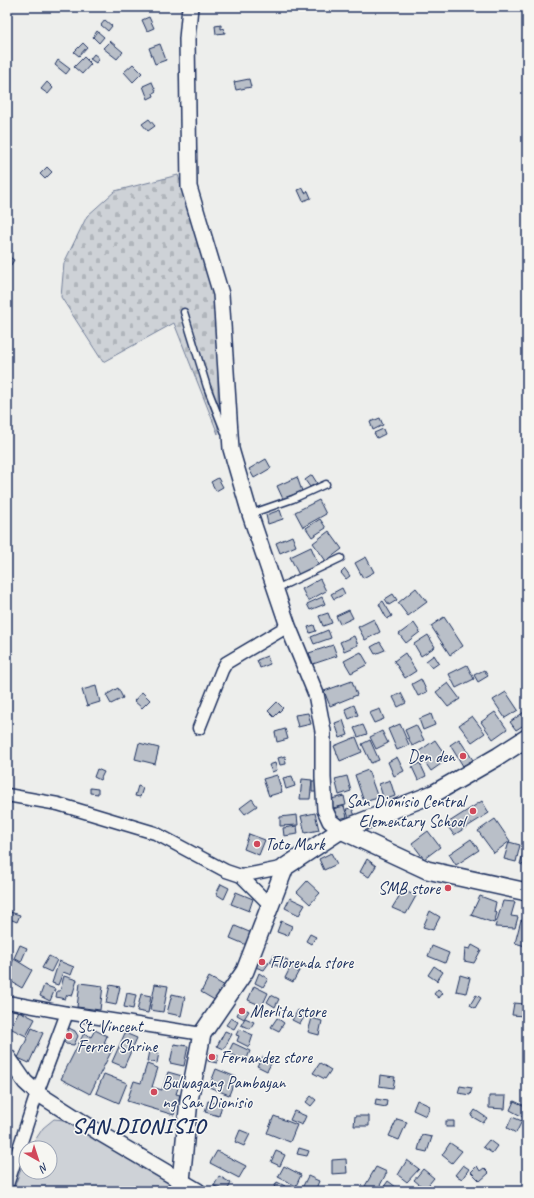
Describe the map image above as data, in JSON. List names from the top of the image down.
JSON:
{
  "districts": ["SAN DIONISIO"],
  "places": [
    "Den den",
    "San Dionisio Central Elementary School",
    "Toto Mark",
    "SMB store",
    "Florenda store",
    "Merlita store",
    "St. Vincent Ferrer Shrine",
    "Fernandez store",
    "Bulwagang Pambayan ng San Dionisio"
  ],
  "north": "bottom right"
}
